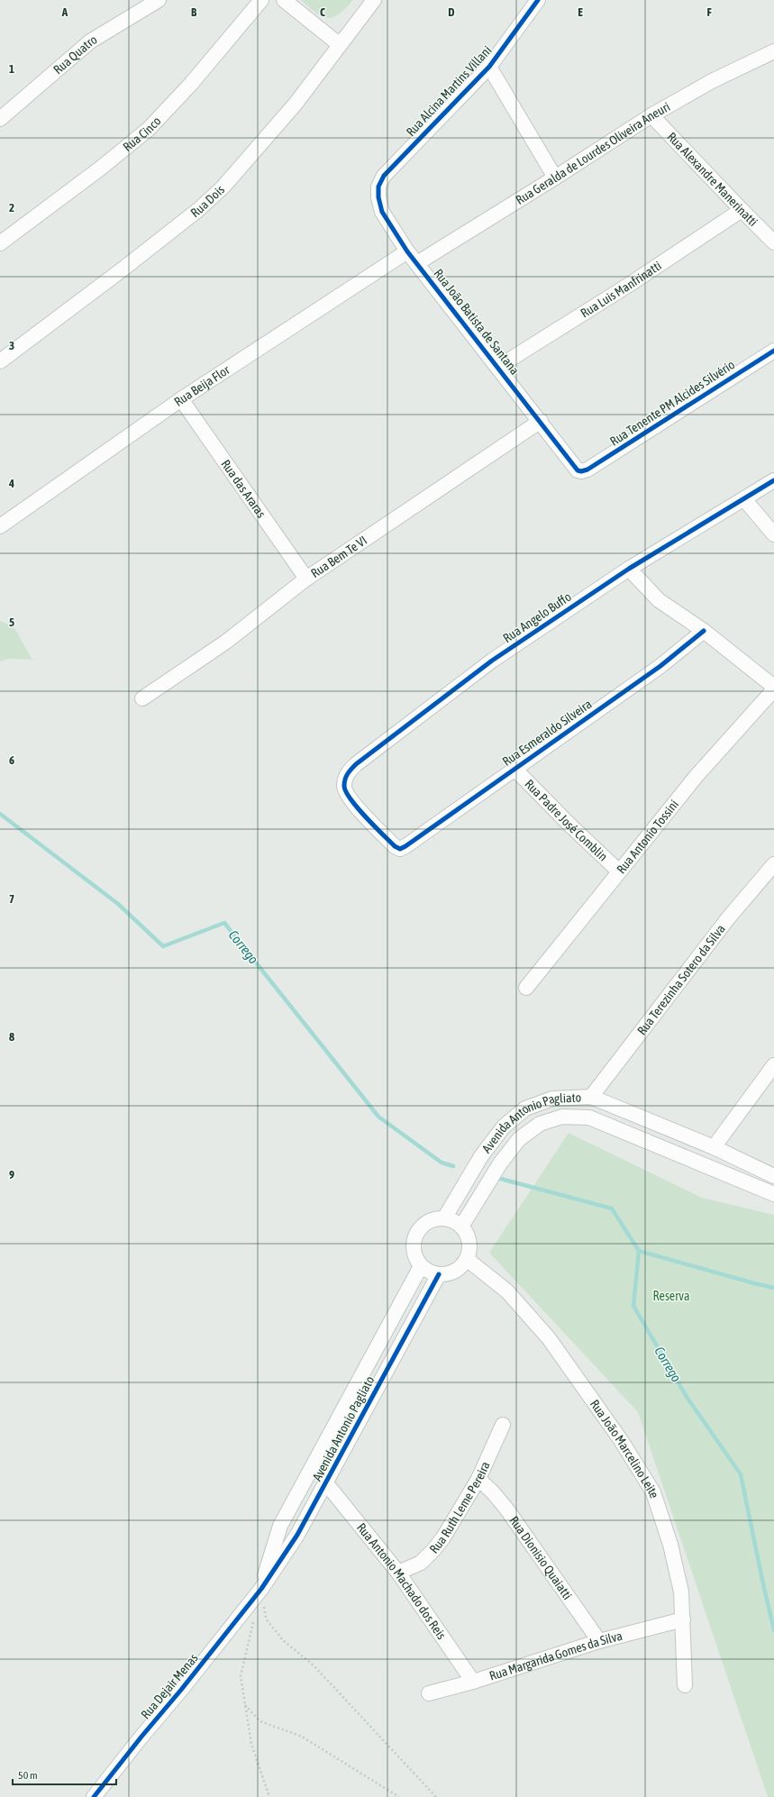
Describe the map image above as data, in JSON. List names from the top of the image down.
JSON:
{
  "streets": {
    "street": [
      "Rua Quatro",
      "Rua Alcina Martins Villani",
      "Rua Cinco",
      "Rua Geralda de Lourdes Oliveira Aneuri",
      "Rua Alexandre Manerinatti",
      "Rua Dois",
      "Rua Luis Manfrinatti",
      "Rua João Batista de Santana",
      "Rua Beija Flor",
      "Rua Tenente PM Alcides Silvério",
      "Rua das Araras",
      "Rua Bem Te VI",
      "Rua Angelo Buffo",
      "Rua Esmeraldo Silveira",
      "Rua Padre José Comblin",
      "Rua Antonio Tossini",
      "Rua Terezinha Sotero da Silva",
      "Avenida Antonio Pagliato",
      "Rua João Marcelino Leite",
      "Rua Ruth Leme Pereira",
      "Rua Dionisio Quaiatti",
      "Rua Antonio Machado dos Reis",
      "Rua Margarida Gomes da Silva",
      "Rua Dejair Menas"
    ]
  },
  "crossings": [
    ["Rua Alcina Martins Villani", "Rua João Batista de Santana"],
    ["Rua Geralda de Lourdes Oliveira Aneuri", "Rua Alexandre Manerinatti"],
    ["Rua Geralda de Lourdes Oliveira Aneuri", "Rua João Batista de Santana"],
    ["Rua Alexandre Manerinatti", "Rua Luis Manfrinatti"],
    ["Rua Luis Manfrinatti", "Rua João Batista de Santana"],
    ["Rua João Batista de Santana", "Rua Beija Flor"],
    ["Rua João Batista de Santana", "Rua Tenente PM Alcides Silvério"],
    ["Rua João Batista de Santana", "Rua Bem Te VI"],
    ["Rua Beija Flor", "Rua das Araras"],
    ["Rua das Araras", "Rua Bem Te VI"],
    ["Rua Angelo Buffo", "Rua Esmeraldo Silveira"],
    ["Rua Esmeraldo Silveira", "Rua Padre José Comblin"],
    ["Rua Padre José Comblin", "Rua Antonio Tossini"],
    ["Rua Terezinha Sotero da Silva", "Avenida Antonio Pagliato"],
    ["Avenida Antonio Pagliato", "Rua João Marcelino Leite"],
    ["Avenida Antonio Pagliato", "Rua Antonio Machado dos Reis"],
    ["Avenida Antonio Pagliato", "Rua Dejair Menas"],
    ["Rua João Marcelino Leite", "Rua Margarida Gomes da Silva"],
    ["Rua Ruth Leme Pereira", "Rua Dionisio Quaiatti"],
    ["Rua Ruth Leme Pereira", "Rua Antonio Machado dos Reis"],
    ["Rua Dionisio Quaiatti", "Rua Margarida Gomes da Silva"],
    ["Rua Antonio Machado dos Reis", "Rua Margarida Gomes da Silva"]
  ],
  "water": ["Corrego"],
  "parks": ["Reserva"],
  "scale_bar": "50 m",
  "grid": {
    "columns": [
      "A",
      "B",
      "C",
      "D",
      "E",
      "F"
    ],
    "rows": [
      "1",
      "2",
      "3",
      "4",
      "5",
      "6",
      "7",
      "8",
      "9"
    ]
  }
}
